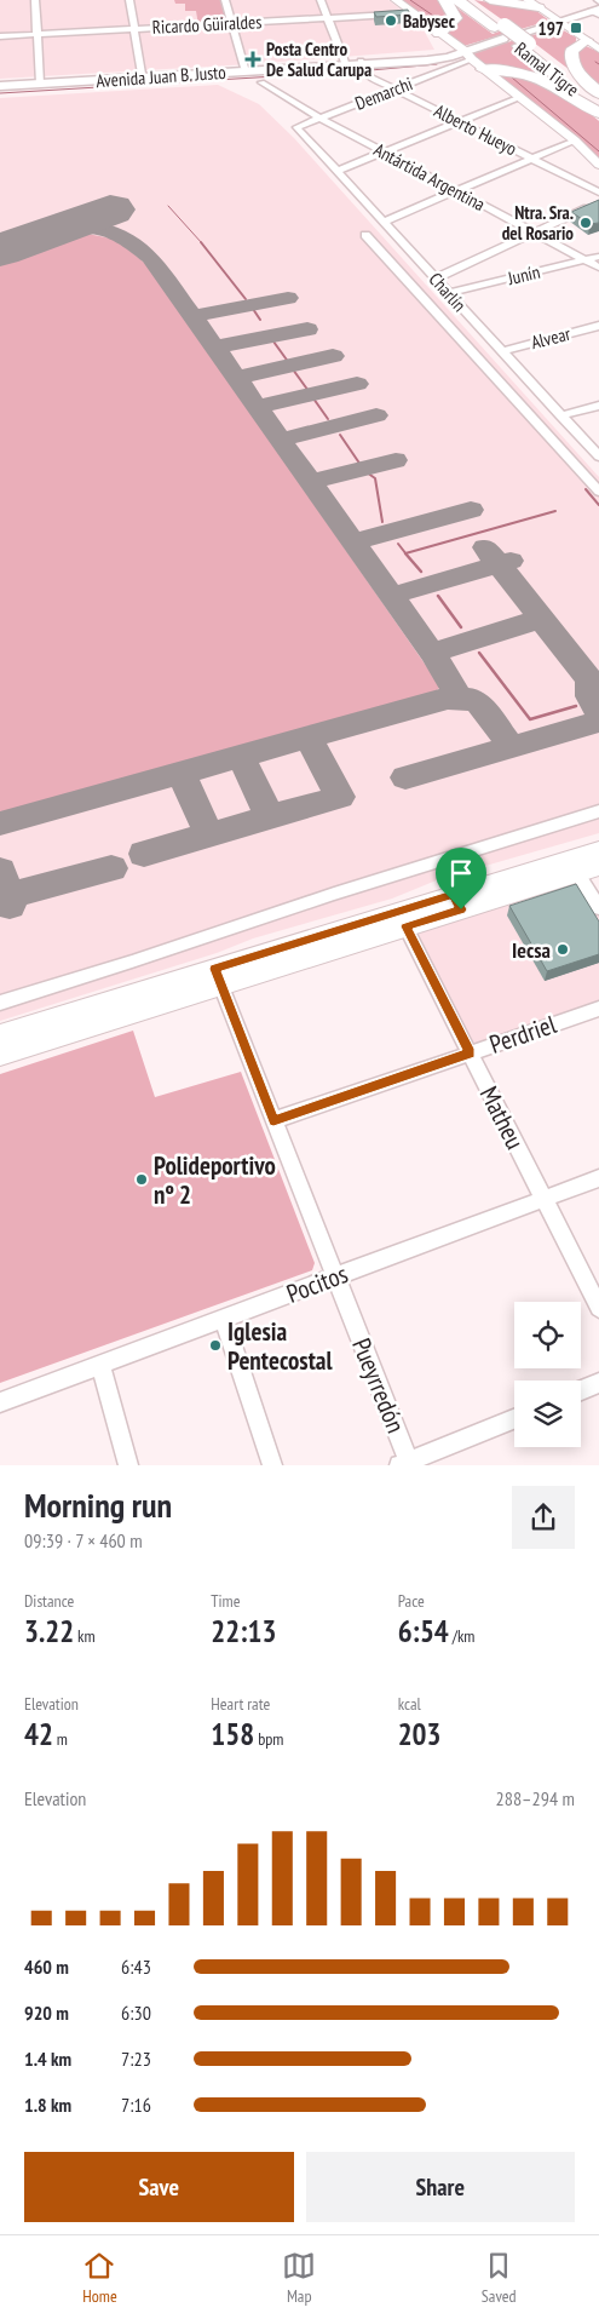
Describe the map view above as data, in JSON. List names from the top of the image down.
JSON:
{
  "streets": {
    "highway": ["Ramal Tigre"],
    "main road": ["Avenida Juan B. Justo"],
    "street": [
      "Ricardo Güiraldes",
      "Demarchi",
      "Alberto Hueyo",
      "Antártida Argentina",
      "Junín",
      "Charlín",
      "Alvear",
      "Perdriel",
      "Matheu",
      "Pocitos",
      "Pueyrredón"
    ]
  },
  "crossings": [
    ["Ramal Tigre", "Avenida Juan B. Justo"],
    ["Avenida Juan B. Justo", "Alberto Hueyo"],
    ["Demarchi", "Alberto Hueyo"],
    ["Demarchi", "Antártida Argentina"],
    ["Demarchi", "Charlín"],
    ["Antártida Argentina", "Junín"],
    ["Junín", "Charlín"],
    ["Charlín", "Alvear"],
    ["Perdriel", "Matheu"],
    ["Perdriel", "Pueyrredón"],
    ["Matheu", "Pocitos"],
    ["Pocitos", "Pueyrredón"]
  ],
  "places": {
    "other": [
      "Babysec",
      "Ntra. Sra. del Rosario",
      "Iecsa",
      "Polideportivo nº 2",
      "Iglesia Pentecostal"
    ],
    "transit": ["197"],
    "health": ["Posta Centro De Salud Carupa"]
  },
  "page": {
    "heading": ["Morning run", "09:39 · 7 × 460 m"],
    "stats": [
      ["Distance", "3.22 km"],
      ["Time", "22:13"],
      ["Pace", "6:54 /km"],
      ["Elevation", "42 m"],
      ["Heart rate", "158 bpm"],
      ["kcal", "203"]
    ],
    "chart": ["Elevation", "288–294 m"],
    "list": [
      {
        "name": "460 m",
        "note": "6:43"
      },
      {
        "name": "920 m",
        "note": "6:30"
      },
      {
        "name": "1.4 km",
        "note": "7:23"
      },
      {
        "name": "1.8 km",
        "note": "7:16"
      }
    ],
    "buttons": ["Save", "Share"],
    "tabs": ["Home", "Map", "Saved"]
  }
}
